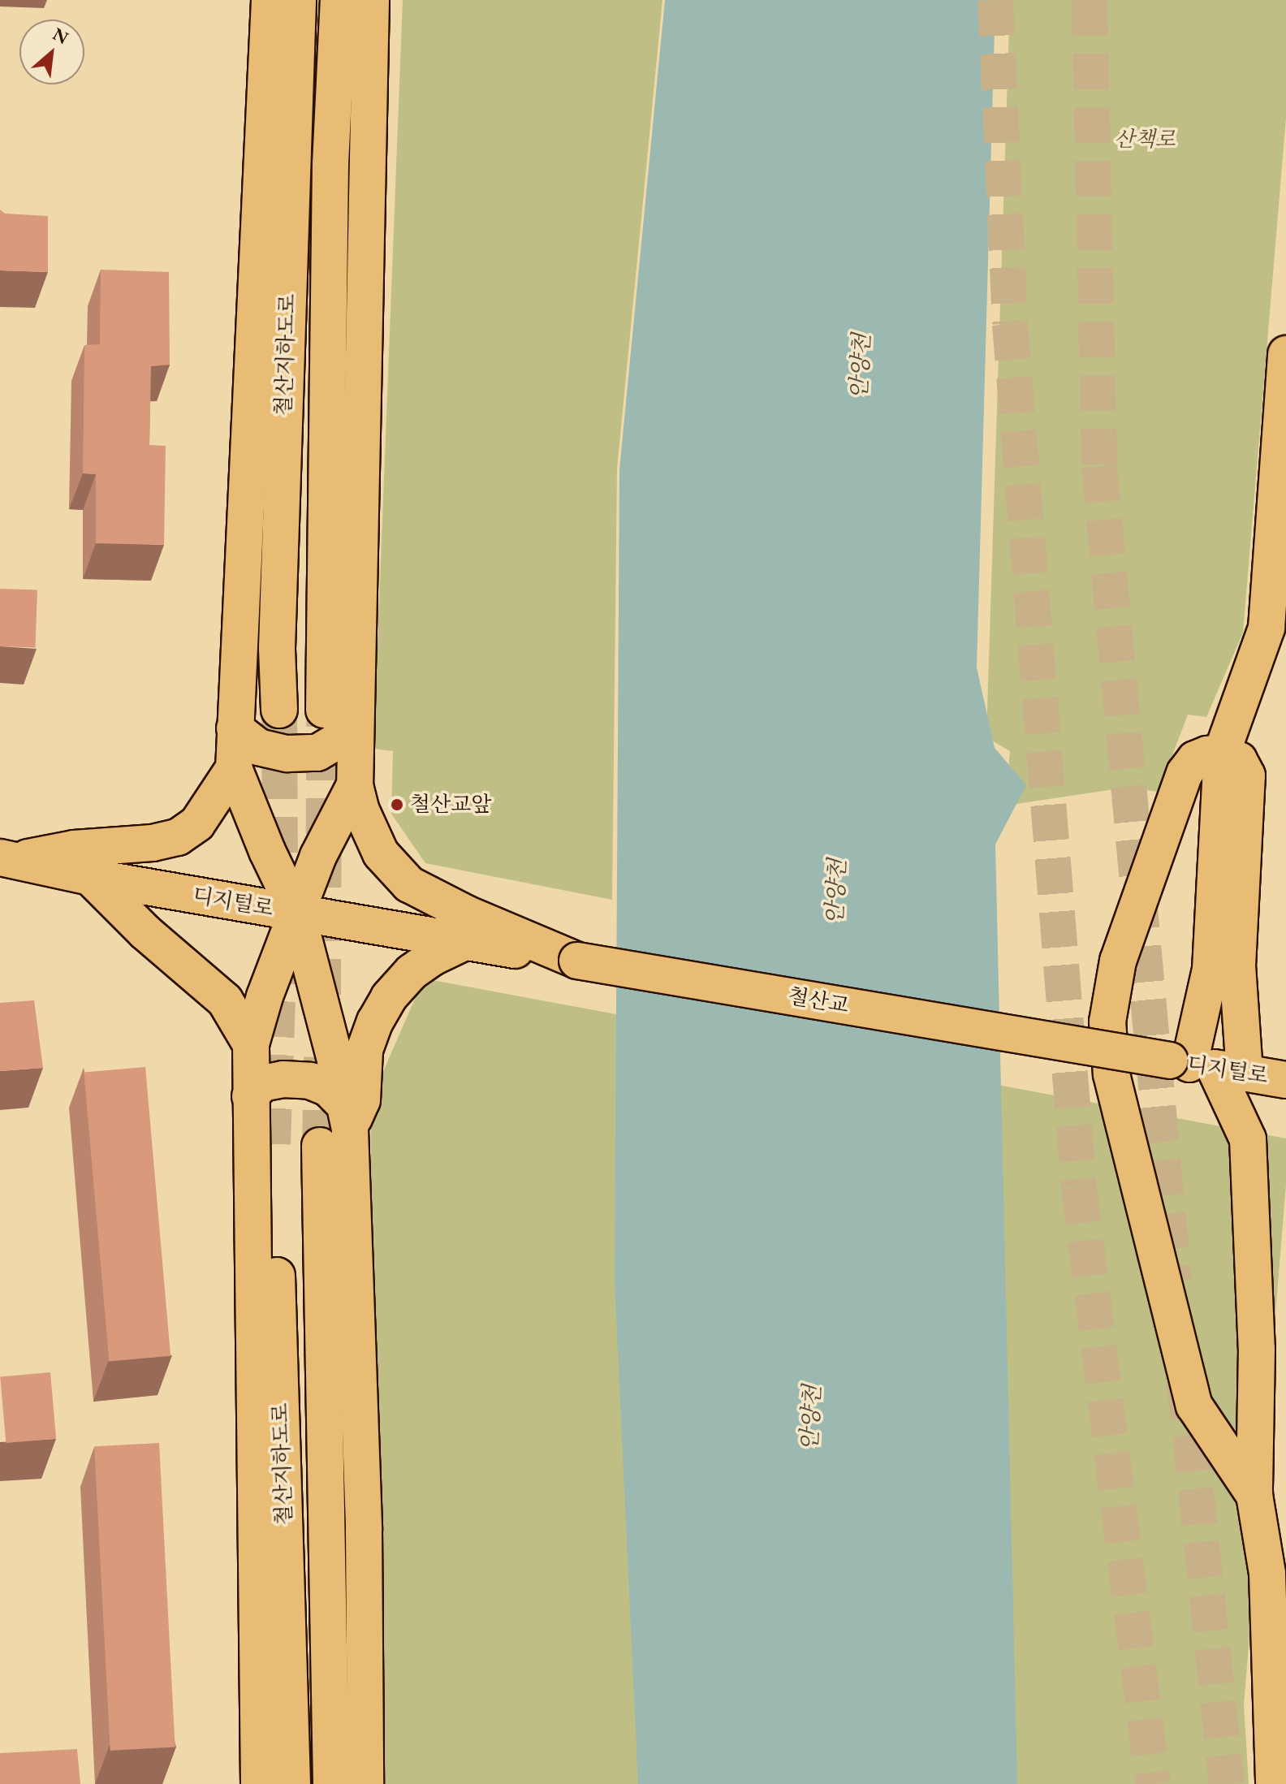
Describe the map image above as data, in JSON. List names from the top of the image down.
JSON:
{
  "streets": {
    "main road": ["철산지하도로", "디지털로", "철산교"]
  },
  "crossings": [
    ["디지털로", "철산교"]
  ],
  "water": ["안양천"],
  "parks": ["산책로"],
  "places": ["철산교앞"],
  "north": "top right"
}
